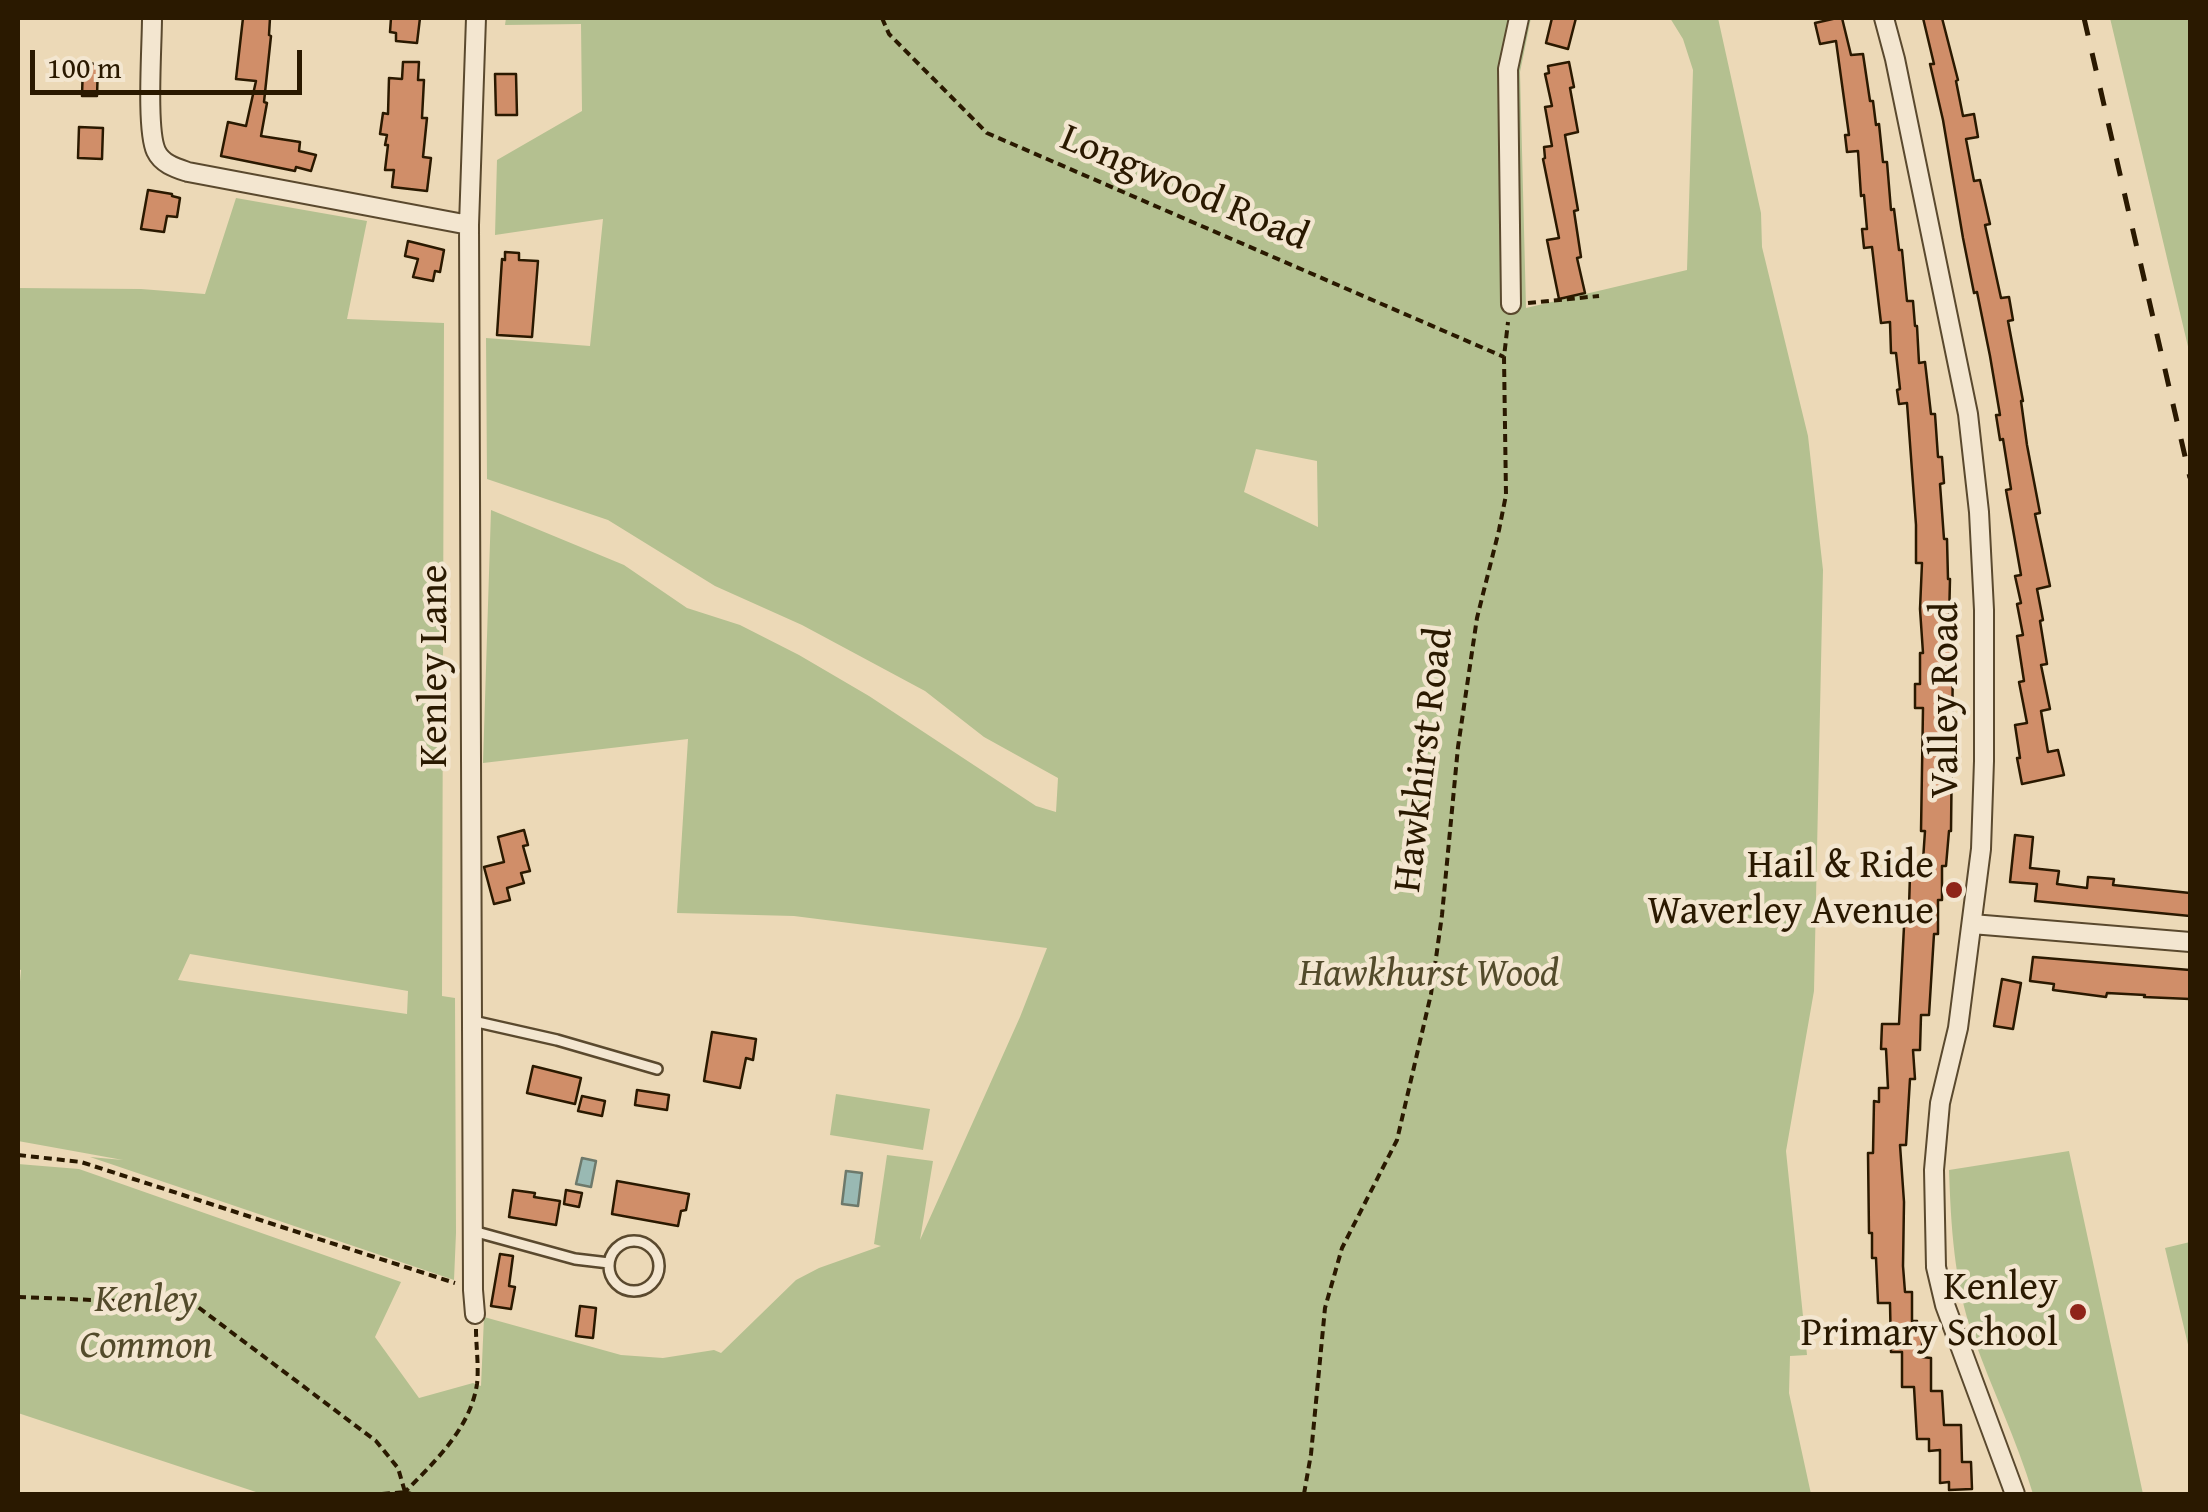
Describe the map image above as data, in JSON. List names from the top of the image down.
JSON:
{
  "streets": {
    "street": ["Kenley Lane", "Valley Road"],
    "path": ["Longwood Road", "Hawkhirst Road"]
  },
  "crossings": [
    ["Longwood Road", "Hawkhirst Road"]
  ],
  "parks": ["Hawkhurst Wood", "Kenley Common"],
  "places": ["Hail & Ride Waverley Avenue", "Kenley Primary School"],
  "scale_bar": "100 m"
}
